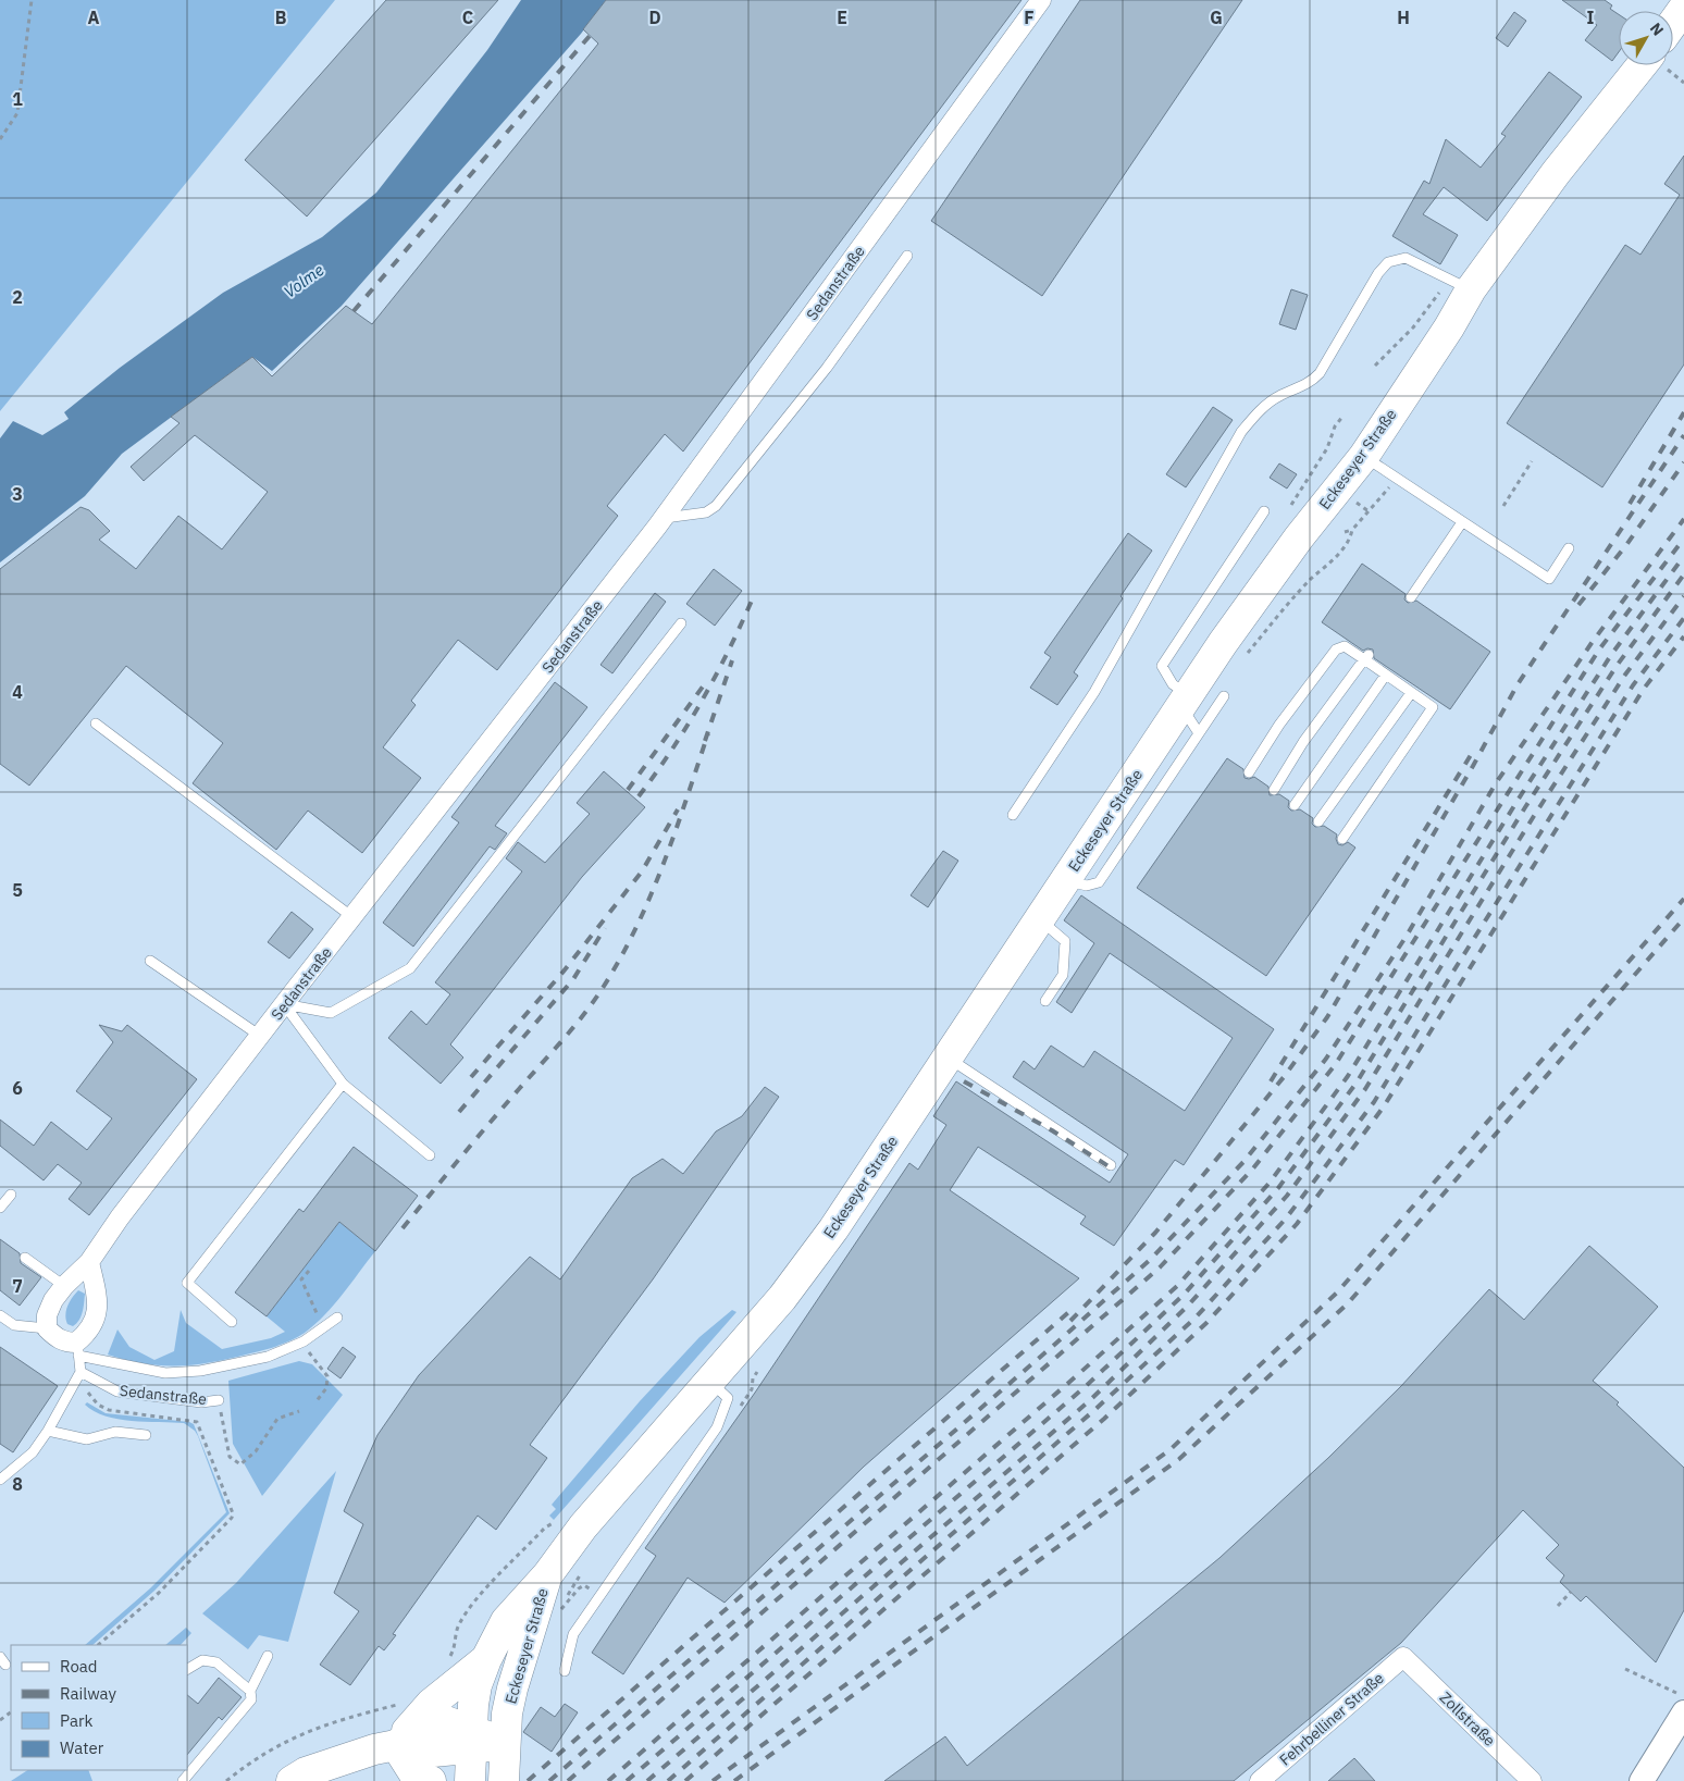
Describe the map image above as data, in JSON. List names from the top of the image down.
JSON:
{
  "streets": {
    "main road": ["Eckeseyer Straße"],
    "street": ["Sedanstraße", "Fehrbelliner Straße", "Zollstraße"]
  },
  "crossings": [
    ["Fehrbelliner Straße", "Zollstraße"]
  ],
  "water": ["Volme"],
  "legend": [
    "Road",
    "Railway",
    "Park",
    "Water"
  ],
  "north": "top right",
  "grid": {
    "columns": [
      "A",
      "B",
      "C",
      "D",
      "E",
      "F",
      "G",
      "H",
      "I"
    ],
    "rows": [
      "1",
      "2",
      "3",
      "4",
      "5",
      "6",
      "7",
      "8"
    ]
  }
}
